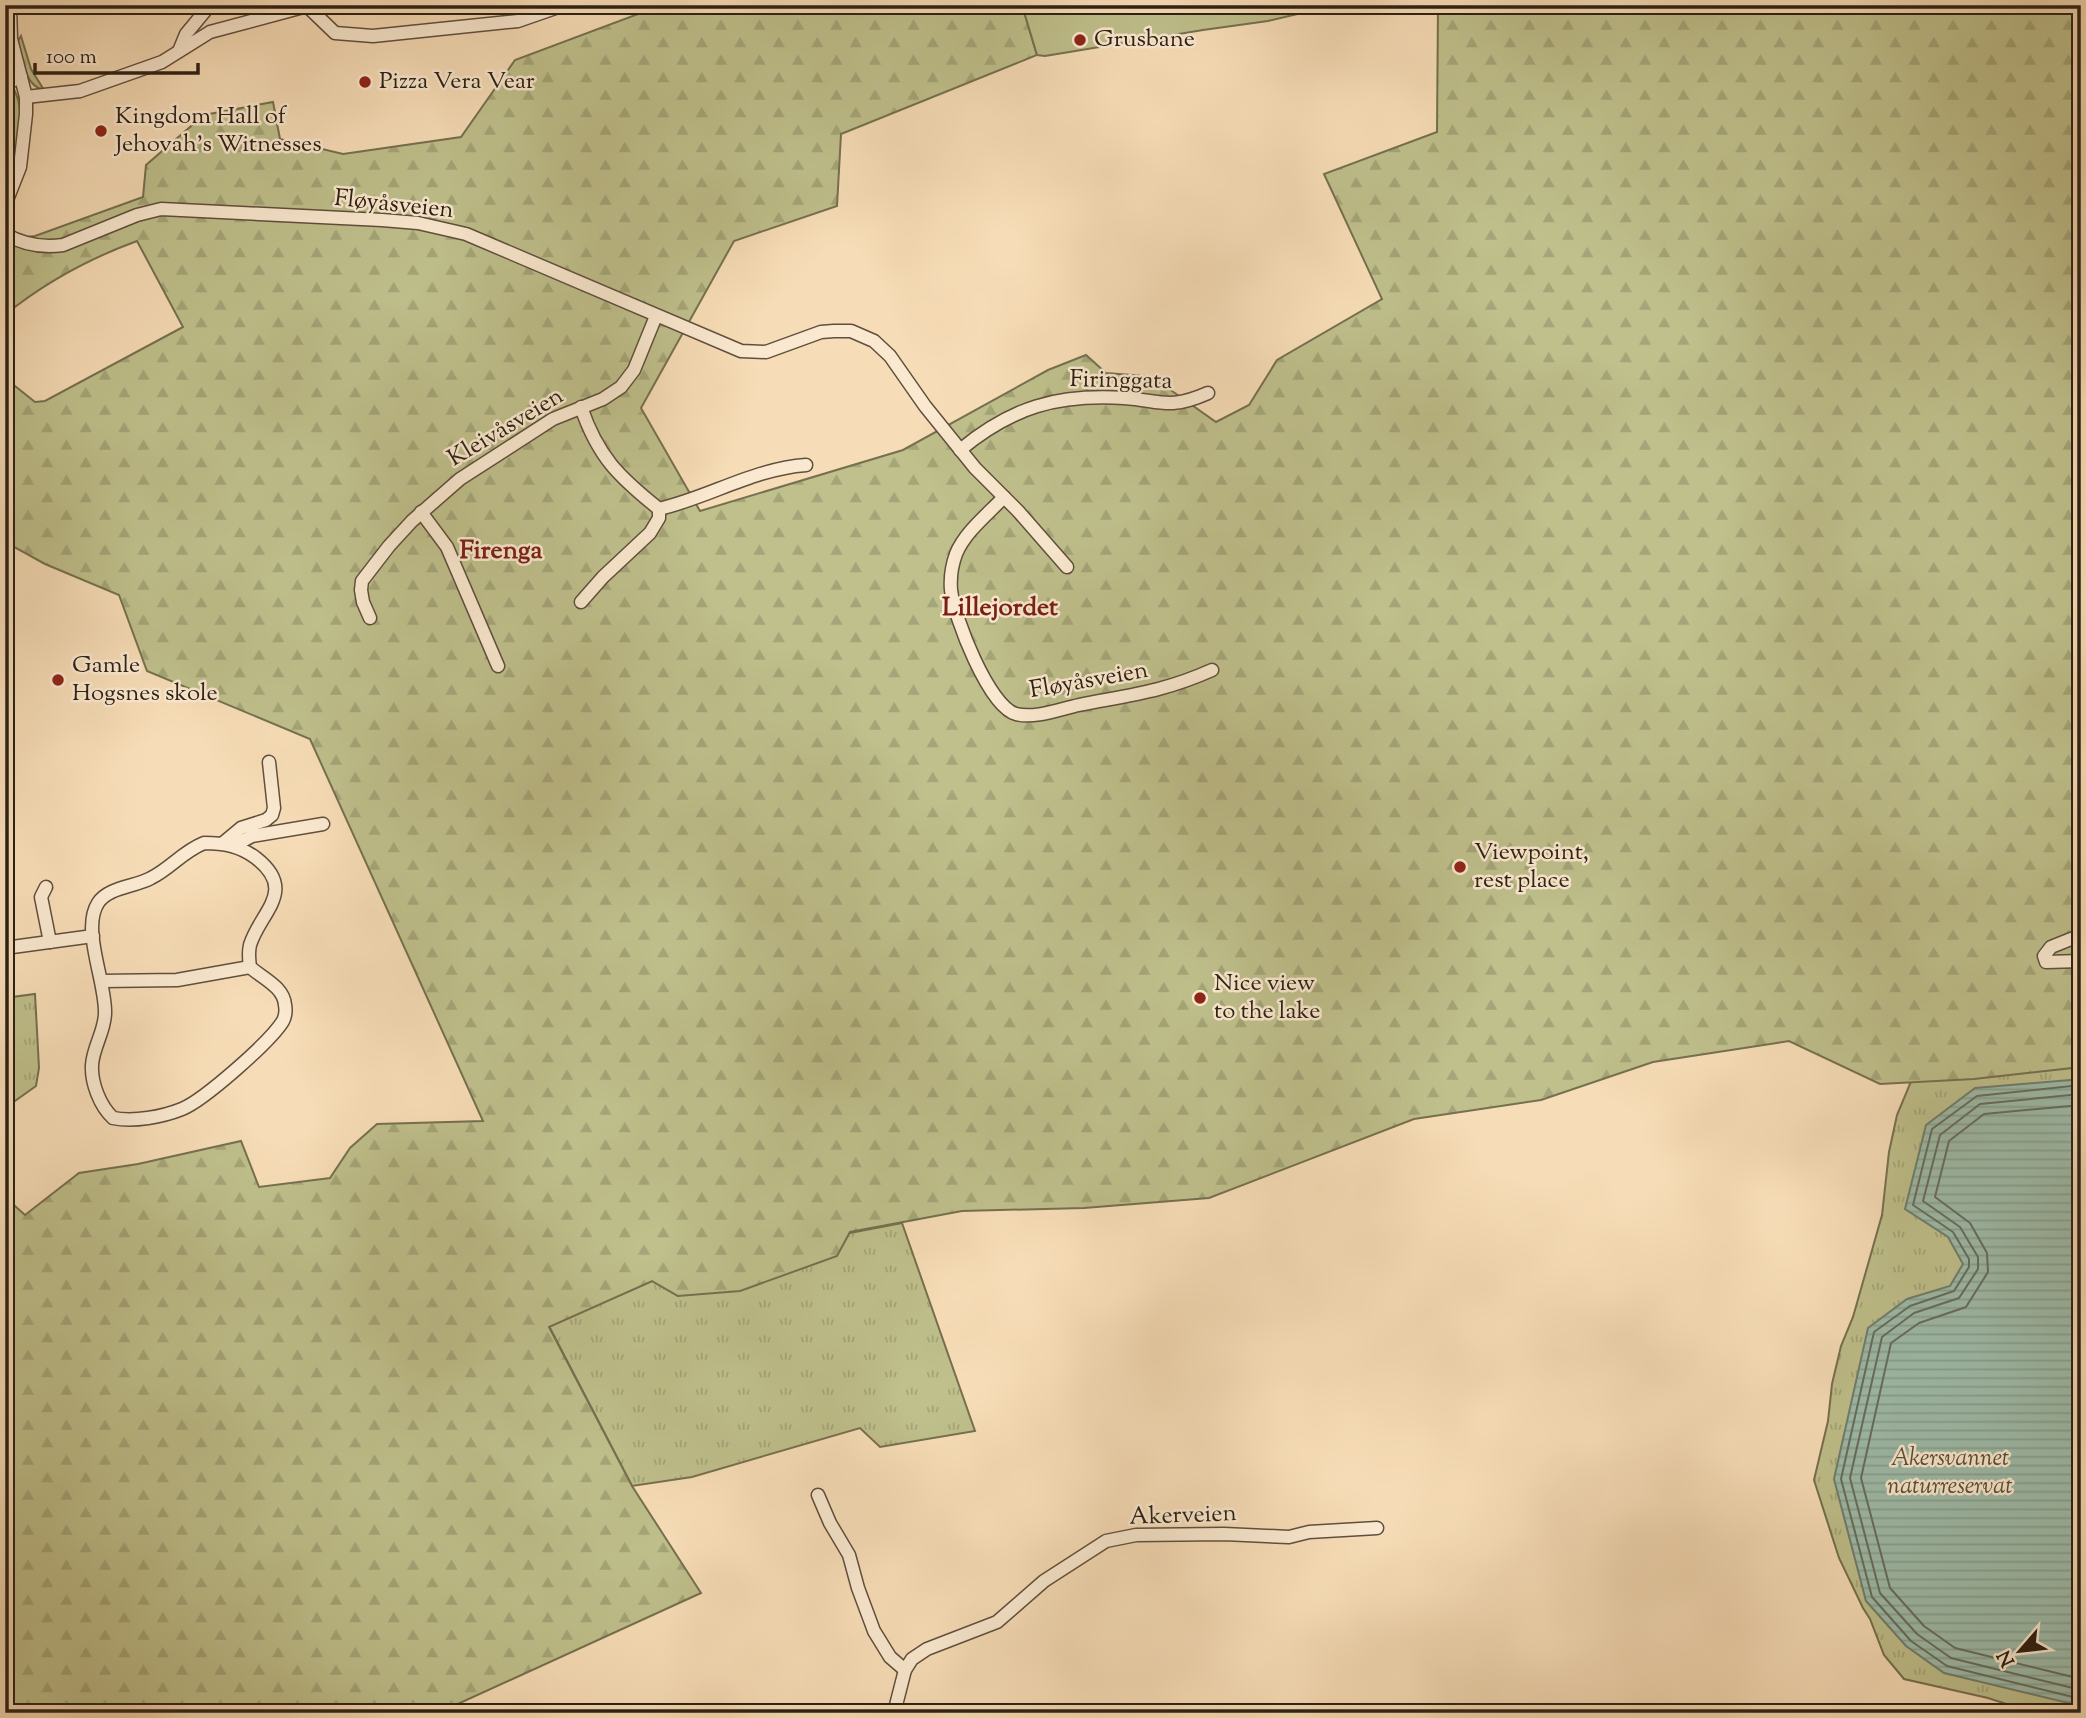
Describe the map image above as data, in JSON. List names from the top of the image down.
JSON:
{
  "streets": {
    "street": [
      "Fløyåsveien",
      "Firinggata",
      "Kleivåsveien",
      "Akerveien"
    ]
  },
  "crossings": [
    ["Fløyåsveien", "Firinggata"],
    ["Fløyåsveien", "Kleivåsveien"]
  ],
  "districts": ["Firenga", "Lillejordet"],
  "parks": ["Akersvannet naturreservat"],
  "places": [
    "Grusbane",
    "Pizza Vera Vear",
    "Kingdom Hall of Jehovah's Witnesses",
    "Gamle Hogsnes skole",
    "Viewpoint, rest place",
    "Nice view to the lake"
  ],
  "scale_bar": "100 m",
  "north": "bottom left"
}
